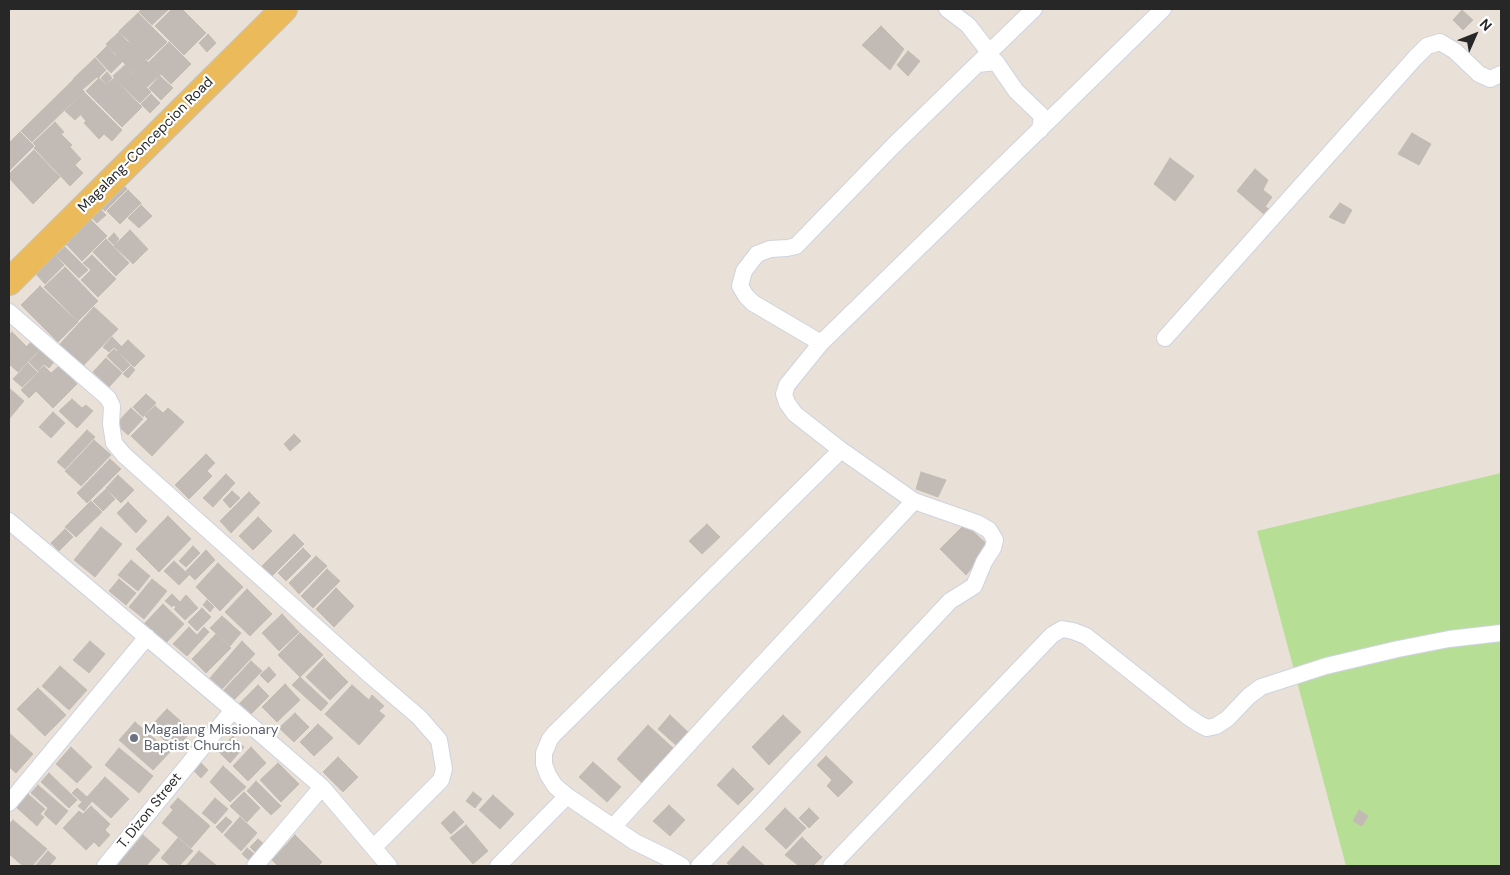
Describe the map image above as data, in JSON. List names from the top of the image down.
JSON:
{
  "streets": {
    "main road": ["Magalang-Concepcion Road"],
    "street": ["T. Dizon Street"]
  },
  "places": ["Magalang Missionary Baptist Church"],
  "north": "top right"
}
